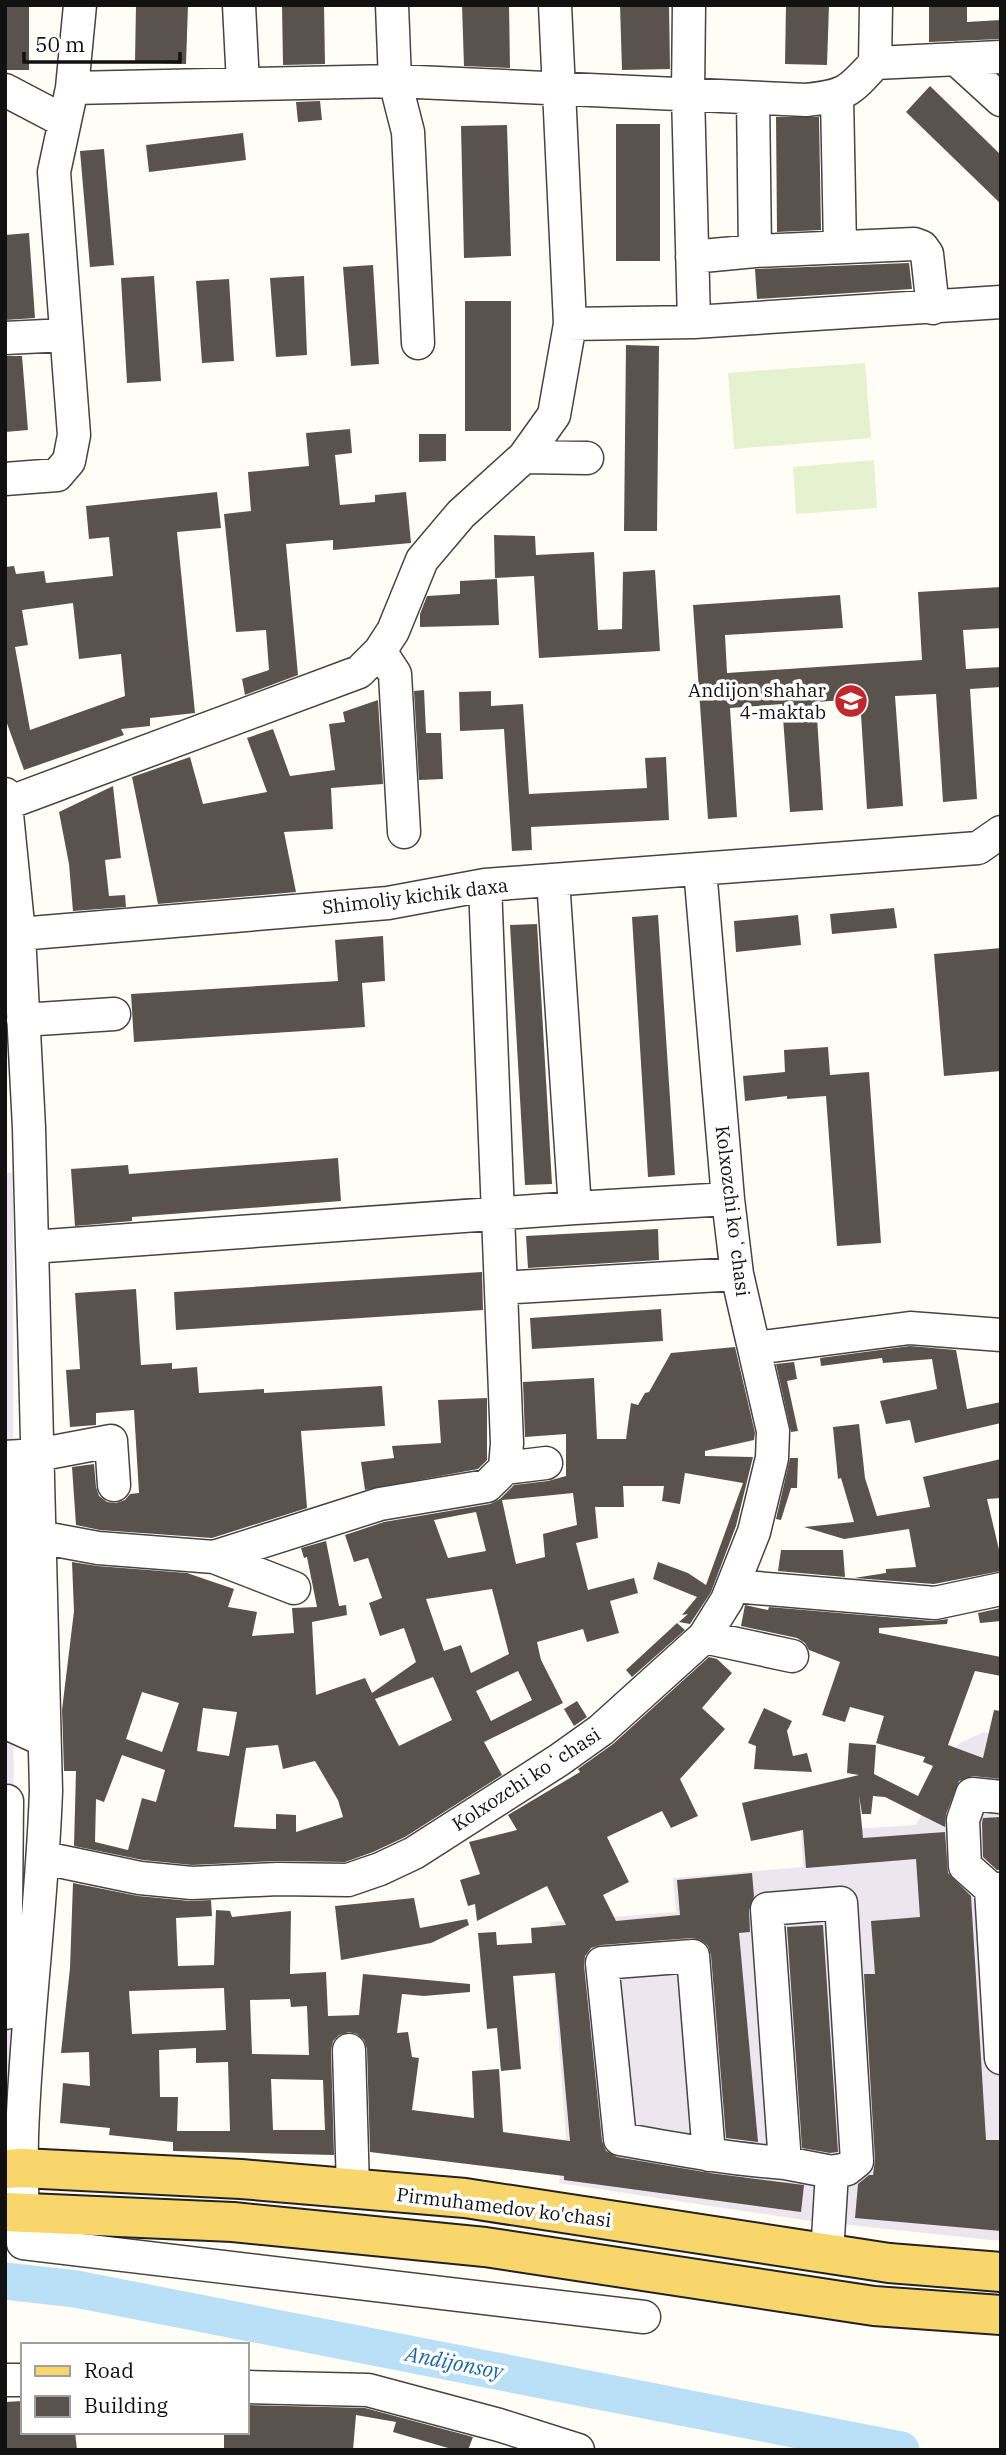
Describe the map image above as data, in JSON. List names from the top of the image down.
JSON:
{
  "streets": {
    "main road": ["Pirmuhamedov ko'chasi"],
    "street": ["Shimoliy kichik daxa", "Kolxozchi koʻchasi"]
  },
  "crossings": [
    ["Shimoliy kichik daxa", "Kolxozchi koʻchasi"]
  ],
  "water": ["Andijonsoy"],
  "places": {
    "school or university": ["Andijon shahar 4-maktab"]
  },
  "legend": ["Road", "Building"],
  "scale_bar": "50 m"
}
